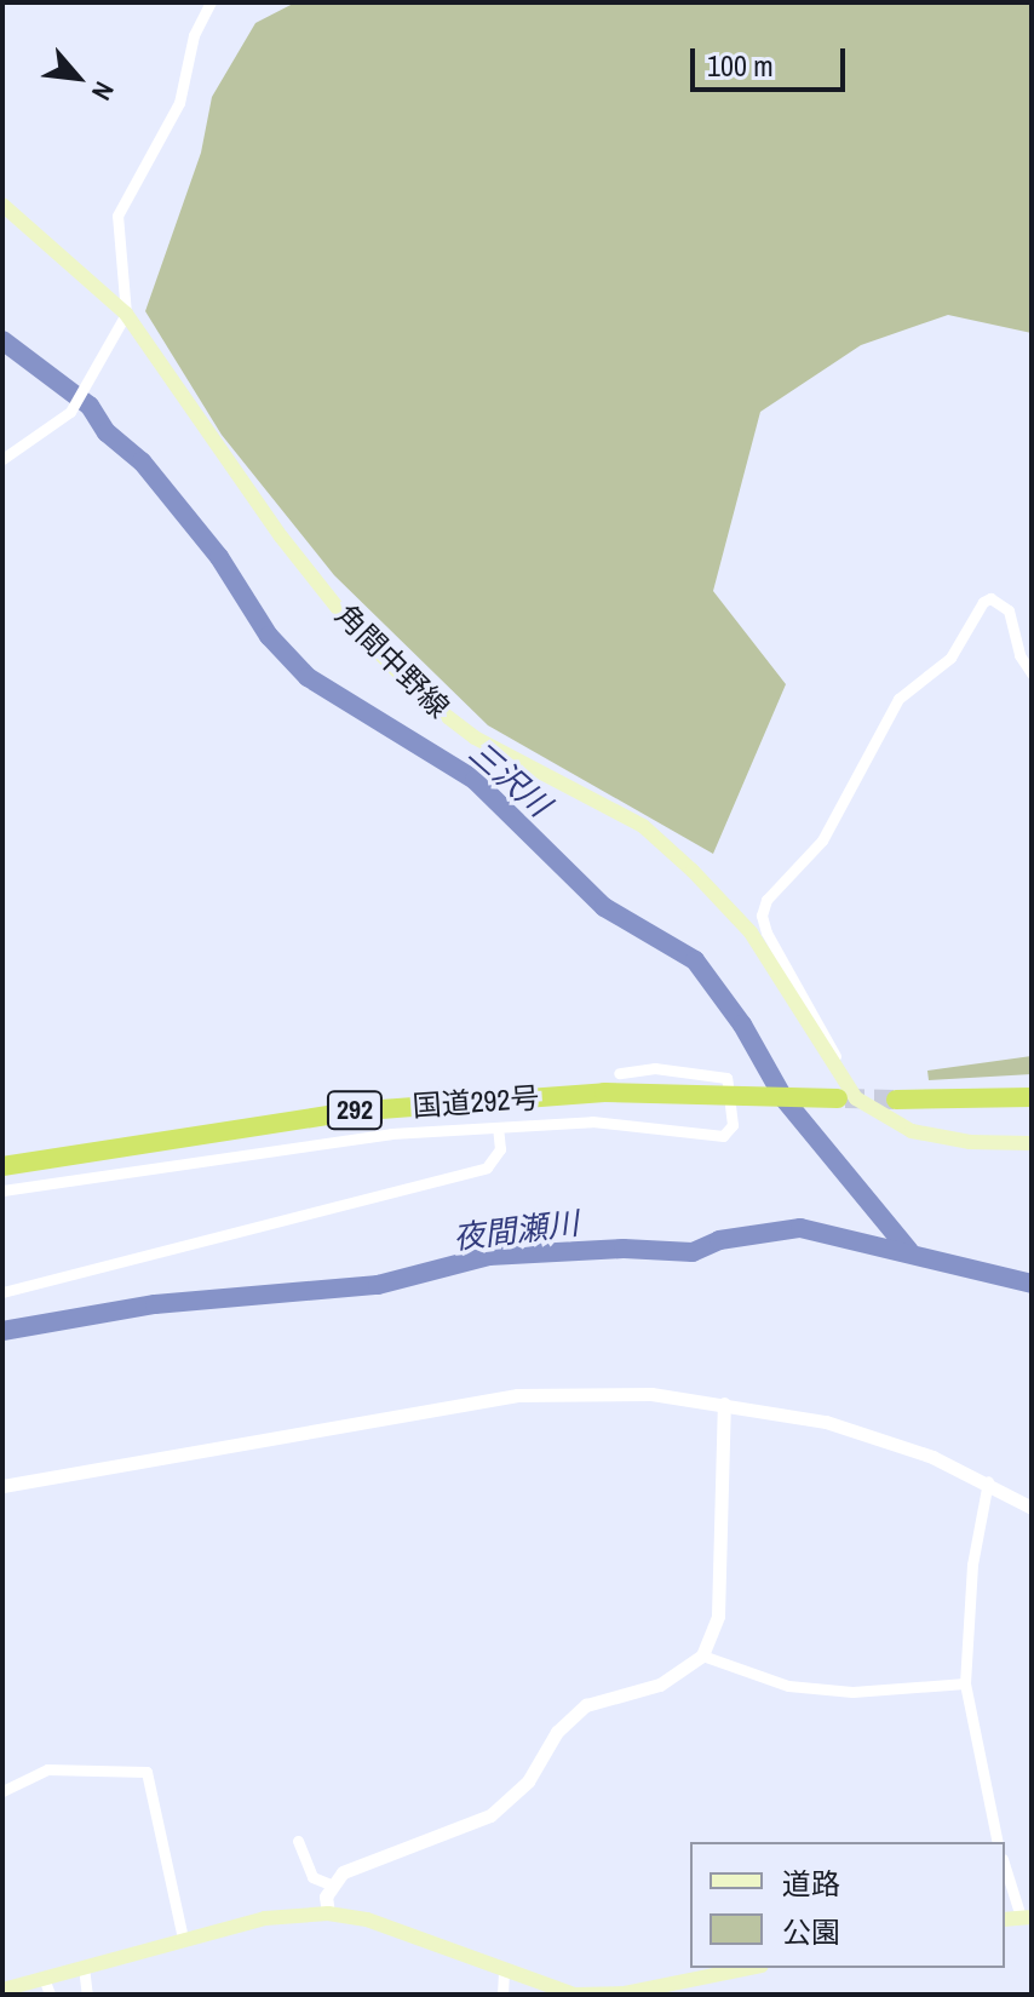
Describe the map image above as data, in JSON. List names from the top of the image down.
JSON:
{
  "streets": {
    "highway": ["国道292号", "292"],
    "main road": ["角間中野線"]
  },
  "crossings": [
    ["角間中野線", "国道292号"]
  ],
  "water": ["三沢川", "夜間瀬川"],
  "legend": ["道路", "公園"],
  "scale_bar": "100 m",
  "north": "bottom right"
}
